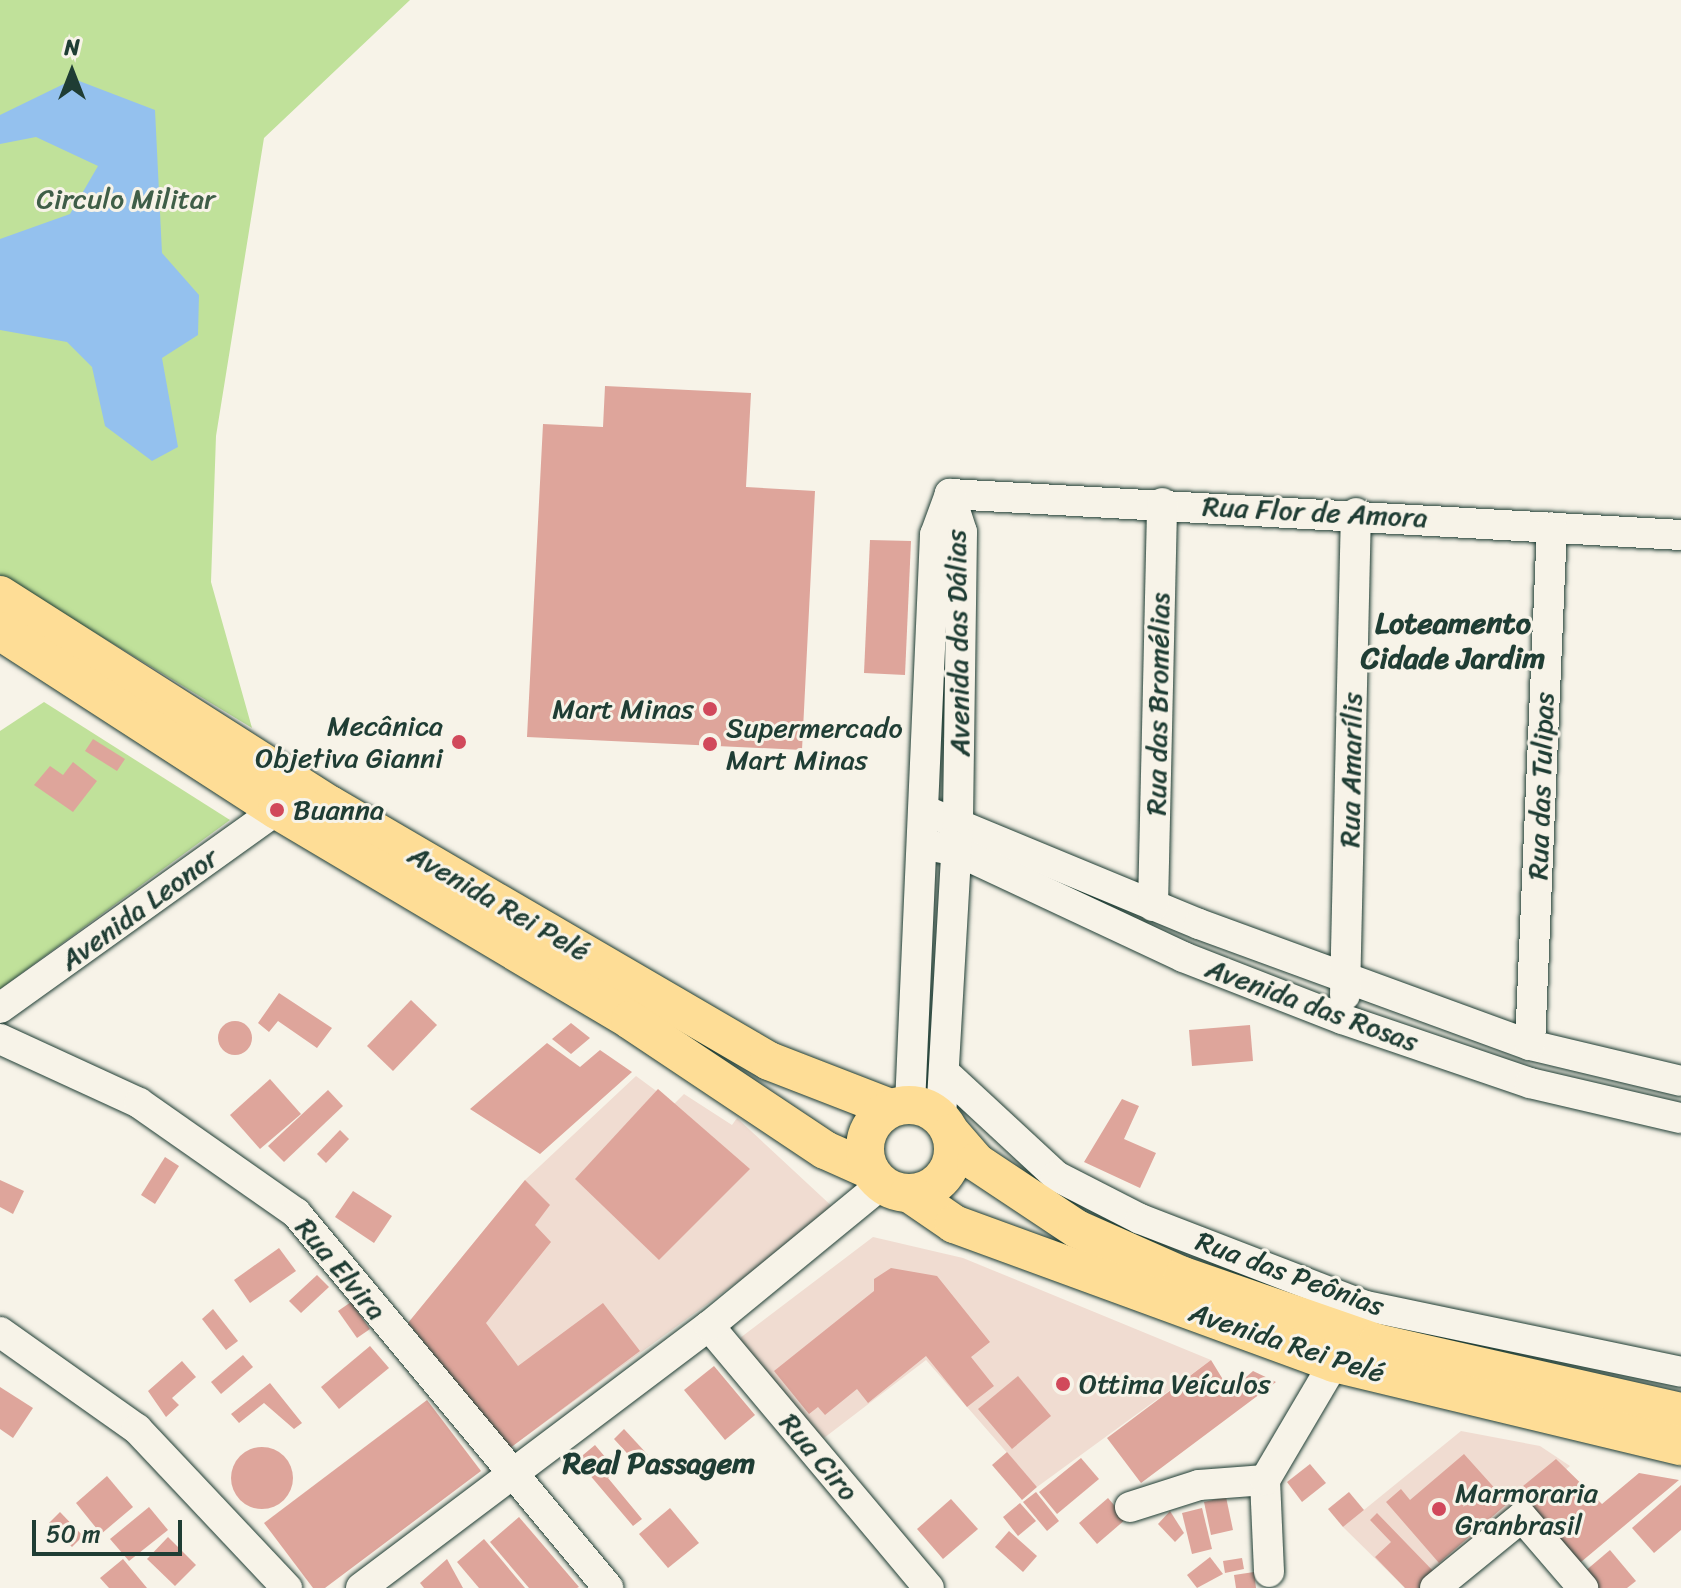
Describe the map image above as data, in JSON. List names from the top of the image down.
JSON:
{
  "streets": {
    "main road": ["Avenida Rei Pelé"],
    "street": [
      "Rua Flor de Amora",
      "Avenida das Dálias",
      "Rua das Bromélias",
      "Rua Amarílis",
      "Rua das Tulipas",
      "Avenida Leonor",
      "Avenida das Rosas",
      "Rua Elvira",
      "Rua das Peônias",
      "Rua Ciro"
    ]
  },
  "crossings": [
    ["Rua Flor de Amora", "Avenida das Dálias"],
    ["Rua Flor de Amora", "Rua das Bromélias"],
    ["Rua Flor de Amora", "Rua Amarílis"],
    ["Rua Flor de Amora", "Rua das Tulipas"],
    ["Avenida das Dálias", "Avenida Rei Pelé"],
    ["Avenida das Dálias", "Avenida das Rosas"],
    ["Avenida das Dálias", "Rua das Peônias"],
    ["Rua das Bromélias", "Avenida das Rosas"],
    ["Rua Amarílis", "Avenida das Rosas"],
    ["Rua das Tulipas", "Avenida das Rosas"],
    ["Avenida Rei Pelé", "Avenida Leonor"]
  ],
  "districts": ["Loteamento Cidade Jardim", "Real Passagem"],
  "parks": ["Circulo Militar"],
  "places": [
    "Mart Minas",
    "Mecânica Objetiva Gianni",
    "Supermercado Mart Minas",
    "Buanna",
    "Ottima Veículos",
    "Marmoraria Granbrasil"
  ],
  "scale_bar": "50 m",
  "north": "top"
}
